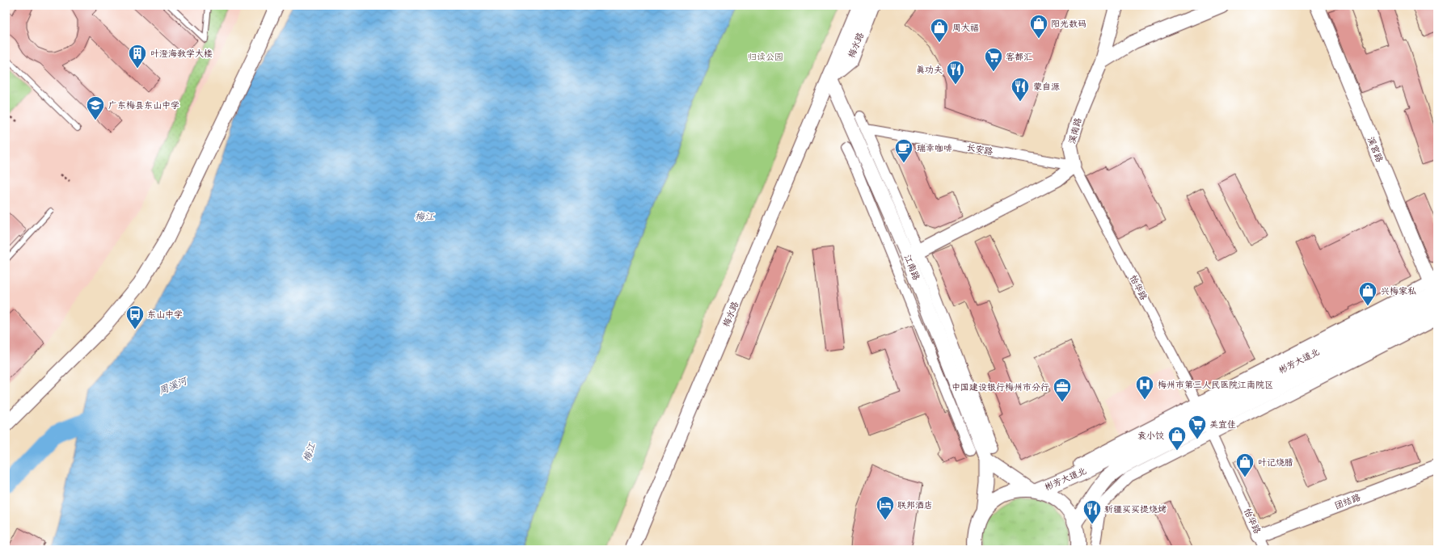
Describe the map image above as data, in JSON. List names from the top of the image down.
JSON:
{
  "streets": {
    "main road": ["彬芳大道北"],
    "street": [
      "梅水路",
      "溪南路",
      "长安路",
      "溪宫路",
      "江南路",
      "怡华路",
      "团结路"
    ]
  },
  "crossings": [
    ["梅水路", "江南路"],
    ["溪南路", "长安路"],
    ["溪南路", "怡华路"],
    ["长安路", "怡华路"],
    ["溪宫路", "彬芳大道北"],
    ["怡华路", "彬芳大道北"],
    ["怡华路", "团结路"]
  ],
  "water": ["梅江", "周溪河"],
  "parks": ["归读公园"],
  "places": {
    "shop": [
      "阳光数码",
      "周大福",
      "兴梅家私",
      "袁小饺",
      "叶记烧腊"
    ],
    "building": ["叶澄海教学大楼"],
    "supermarket": ["客都汇", "美宜佳"],
    "restaurant": ["真功夫", "蒙自源", "新疆买买提烧烤"],
    "school or university": ["广东梅县东山中学"],
    "cafe": ["瑞幸咖啡"],
    "bus stop": ["东山中学"],
    "hospital": ["梅州市第三人民医院江南院区"],
    "office": ["中国建设银行梅州市分行"],
    "hotel": ["联邦酒店"]
  }
}
